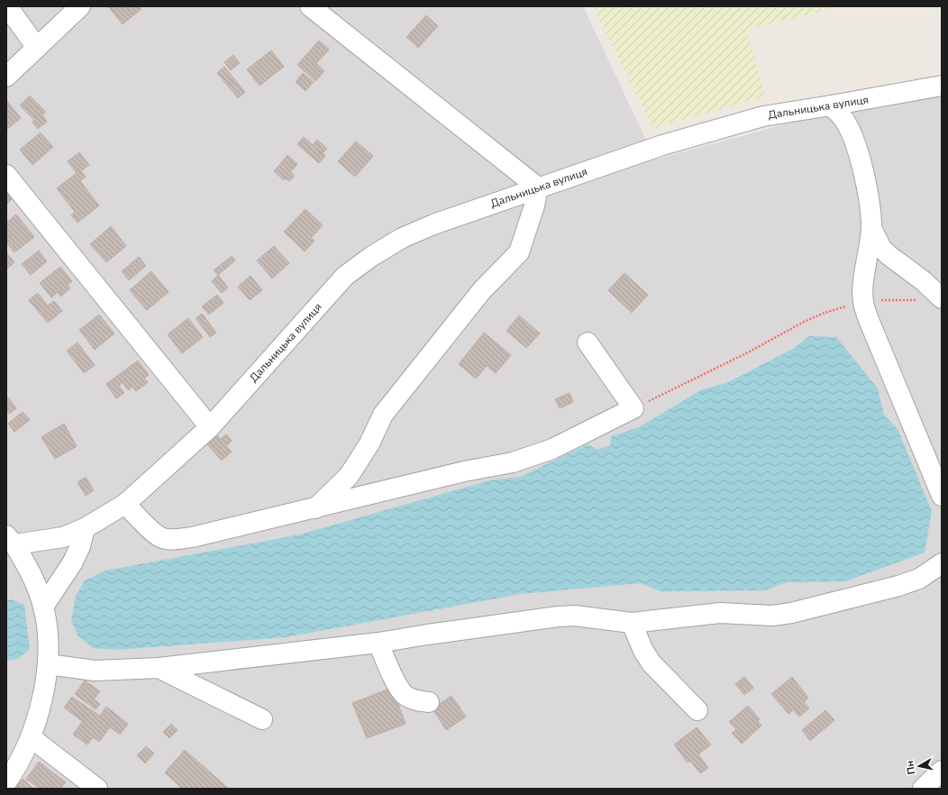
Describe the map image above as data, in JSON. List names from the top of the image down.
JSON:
{
  "streets": {
    "street": ["Дальницька вулиця"]
  },
  "north": "left"
}
